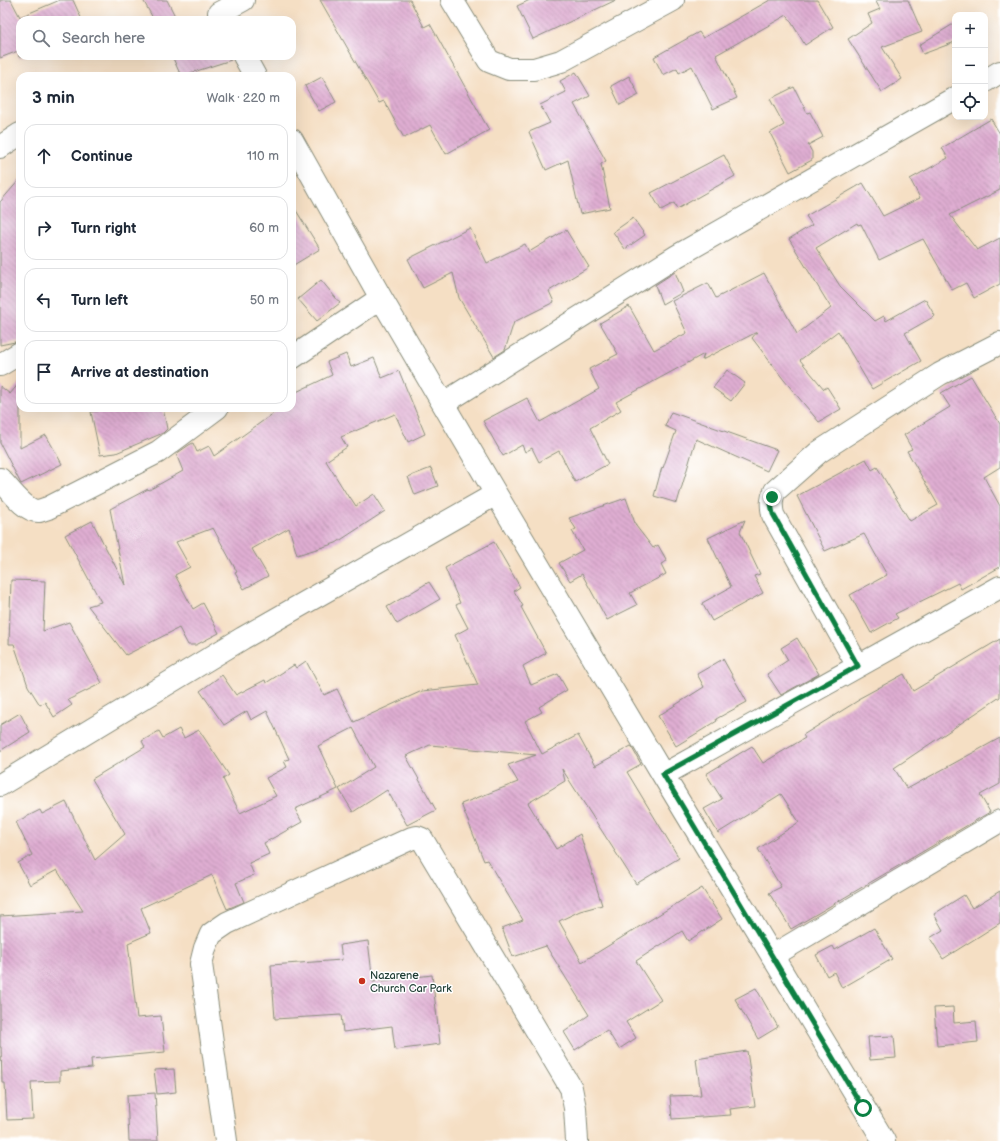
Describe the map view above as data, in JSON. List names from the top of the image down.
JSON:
{
  "places": ["Nazarene Church Car Park"],
  "page": {
    "map_buttons": ["+", "−"],
    "search": "Search here",
    "heading": ["3 min", "Walk · 220 m"],
    "list": [
      ["Continue", "110 m"],
      ["Turn right", "60 m"],
      ["Turn left", "50 m"],
      "Arrive at destination"
    ]
  }
}
